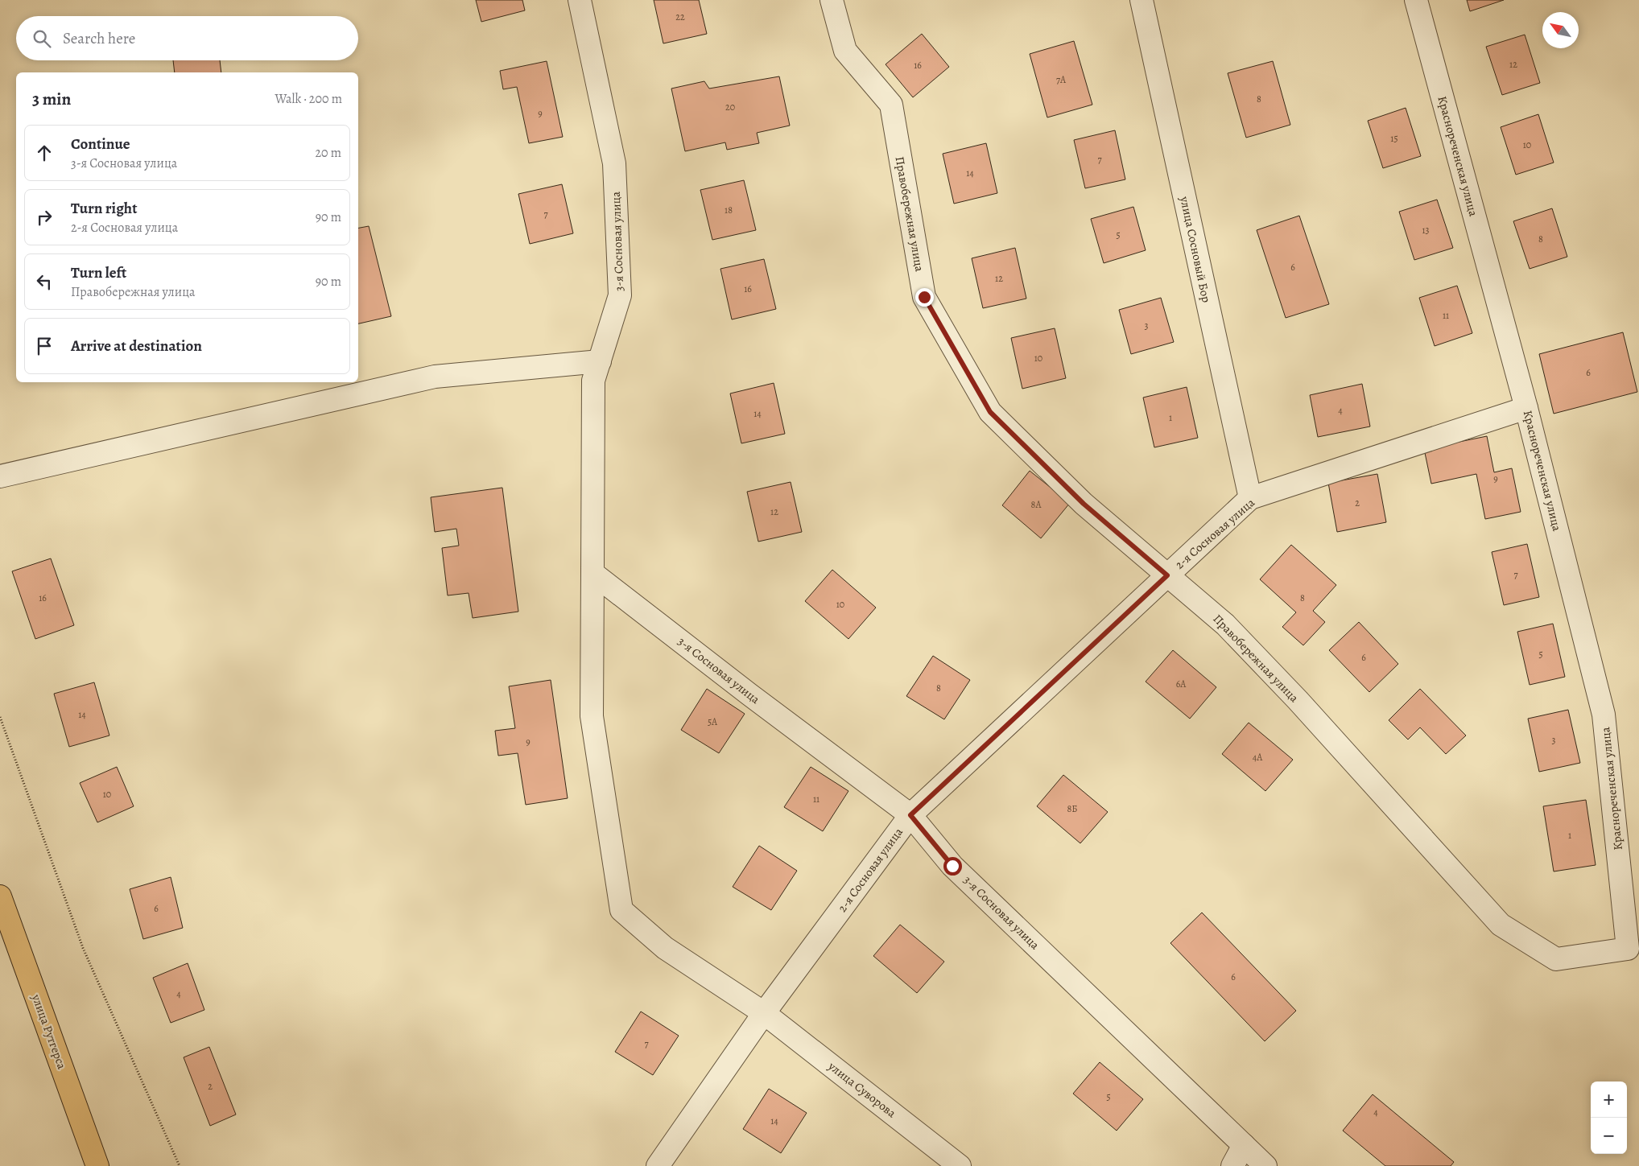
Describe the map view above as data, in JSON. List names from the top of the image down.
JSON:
{
  "streets": {
    "main road": ["улица Рутгерса"],
    "street": [
      "Краснореченская улица",
      "Правобережная улица",
      "3-я Сосновая улица",
      "улица Сосновый Бор",
      "2-я Сосновая улица",
      "улица Суворова"
    ]
  },
  "crossings": [
    ["Краснореченская улица", "Правобережная улица"],
    ["Краснореченская улица", "2-я Сосновая улица"],
    ["Правобережная улица", "2-я Сосновая улица"],
    ["3-я Сосновая улица", "2-я Сосновая улица"],
    ["3-я Сосновая улица", "улица Суворова"],
    ["улица Сосновый Бор", "2-я Сосновая улица"],
    ["2-я Сосновая улица", "улица Суворова"]
  ],
  "house_numbers": [
    "22",
    "12",
    "16",
    "7А",
    "8",
    "20",
    "9",
    "15",
    "10",
    "7",
    "14",
    "18",
    "7",
    "13",
    "5",
    "8",
    "6",
    "12",
    "16",
    "11",
    "3",
    "10",
    "6",
    "4",
    "14",
    "1",
    "9",
    "2",
    "8А",
    "12",
    "7",
    "16",
    "8",
    "10",
    "5",
    "6",
    "6А",
    "8",
    "14",
    "5А",
    "3",
    "9",
    "4А",
    "10",
    "11",
    "8Б",
    "1",
    "6",
    "6",
    "4",
    "7",
    "2",
    "5",
    "4",
    "14"
  ],
  "north": "top left",
  "page": {
    "search": "Search here",
    "heading": ["3 min", "Walk · 200 m"],
    "list": [
      ["Continue", "3-я Сосновая улица", "20 m"],
      ["Turn right", "2-я Сосновая улица", "90 m"],
      ["Turn left", "Правобережная улица", "90 m"],
      "Arrive at destination"
    ],
    "map_buttons": ["+", "−"]
  }
}
